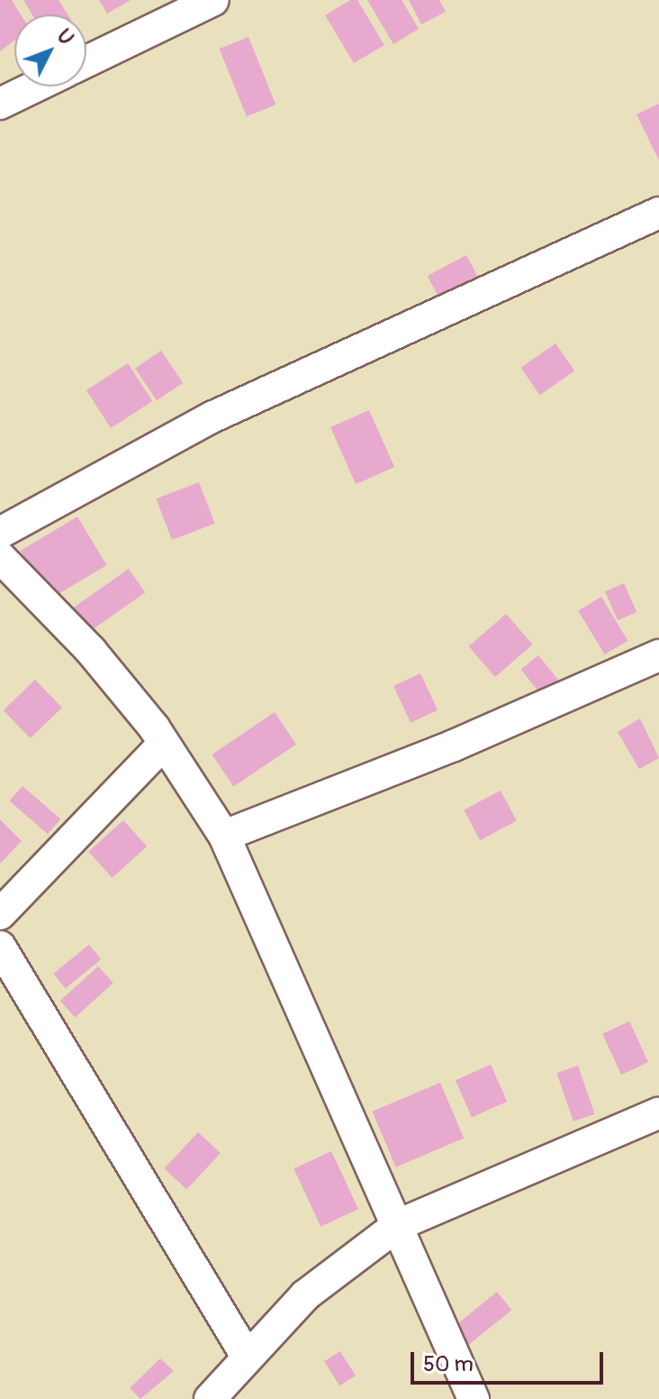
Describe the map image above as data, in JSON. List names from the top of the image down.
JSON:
{
  "scale_bar": "50 m",
  "north": "top right"
}
